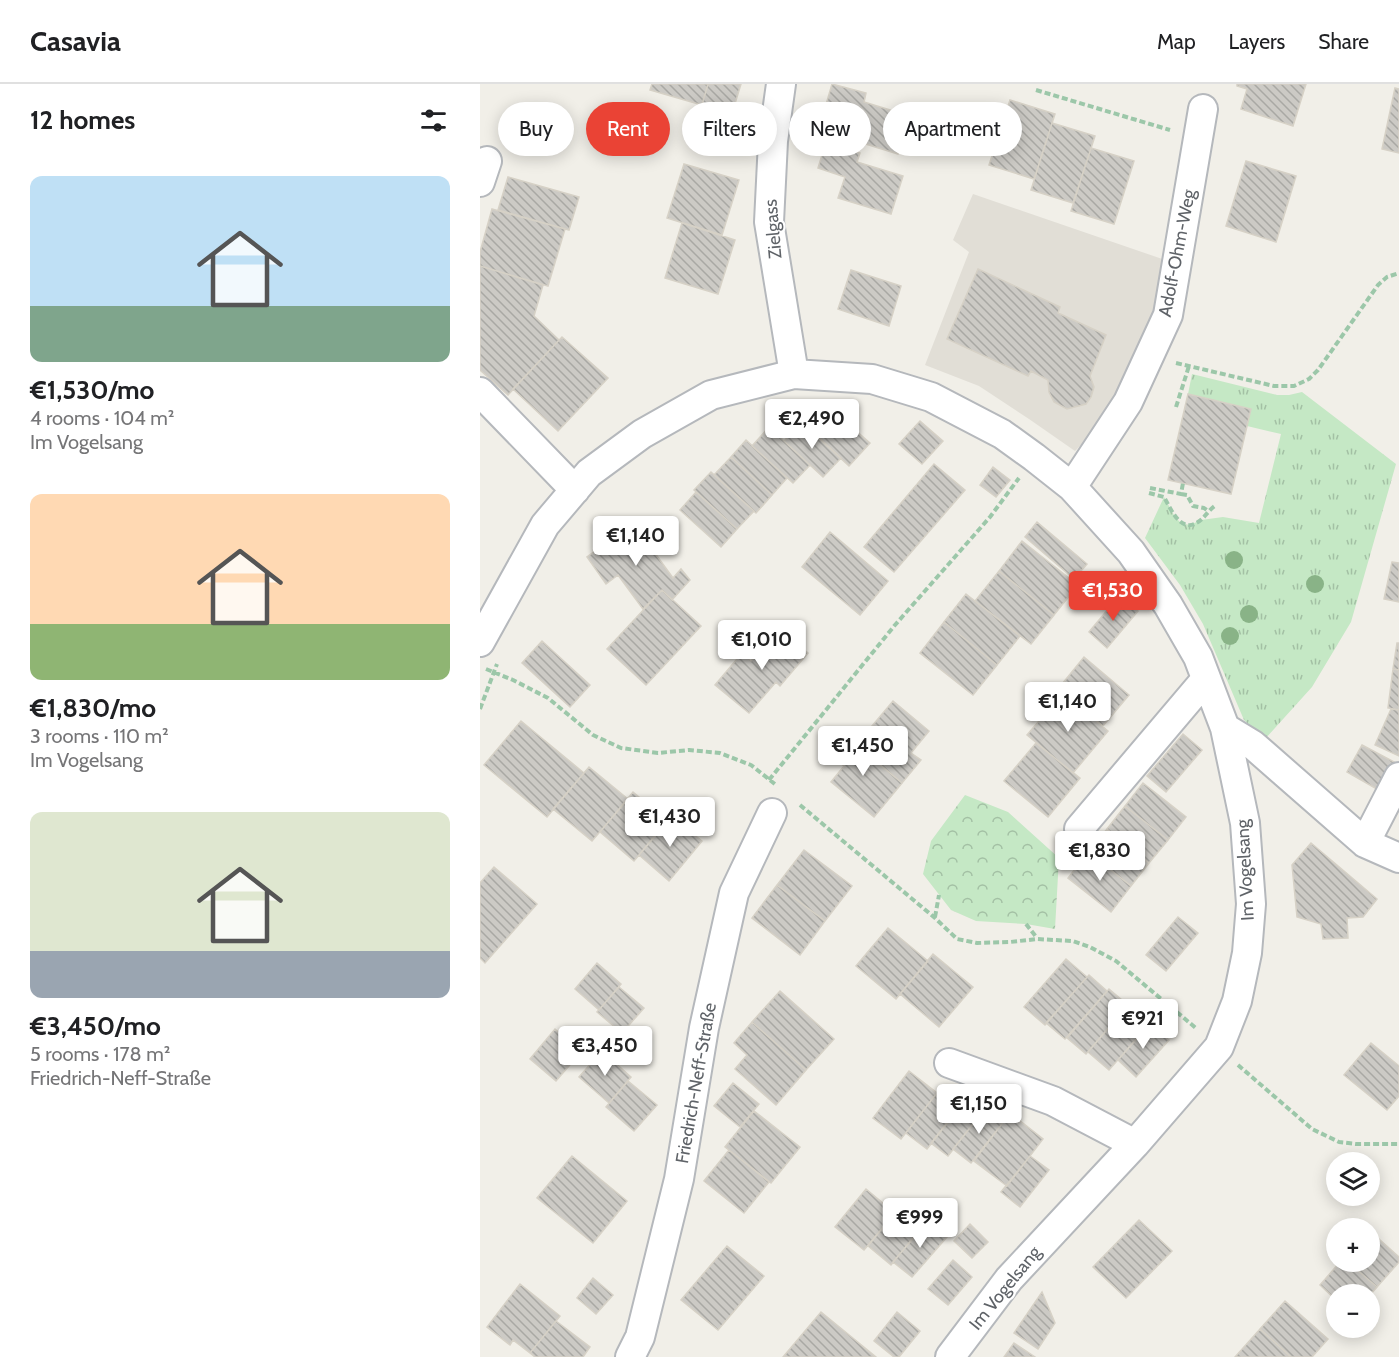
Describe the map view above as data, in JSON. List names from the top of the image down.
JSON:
{
  "streets": {
    "street": [
      "Zielgass",
      "Adolf-Ohm-Weg",
      "Im Vogelsang",
      "Friedrich-Neff-Straße"
    ]
  },
  "crossings": [
    ["Zielgass", "Im Vogelsang"],
    ["Adolf-Ohm-Weg", "Im Vogelsang"]
  ],
  "page": {
    "header": "Casavia",
    "nav": ["Map", "Layers", "Share"],
    "heading": "12 homes",
    "chip": [
      "Buy",
      "Rent",
      "Filters",
      "New",
      "Apartment"
    ],
    "list": [
      {
        "name": "€1,530/mo",
        "note": "4 rooms · 104 m² · Im Vogelsang"
      },
      {
        "name": "€1,830/mo",
        "note": "3 rooms · 110 m² · Im Vogelsang"
      },
      {
        "name": "€3,450/mo",
        "note": "5 rooms · 178 m² · Friedrich-Neff-Straße"
      }
    ],
    "price": [
      "€2,490",
      "€1,140",
      "€1,530",
      "€1,010",
      "€1,140",
      "€1,450",
      "€1,430",
      "€1,830",
      "€921",
      "€3,450",
      "€1,150",
      "€999"
    ],
    "map_buttons": ["+", "−"]
  }
}
